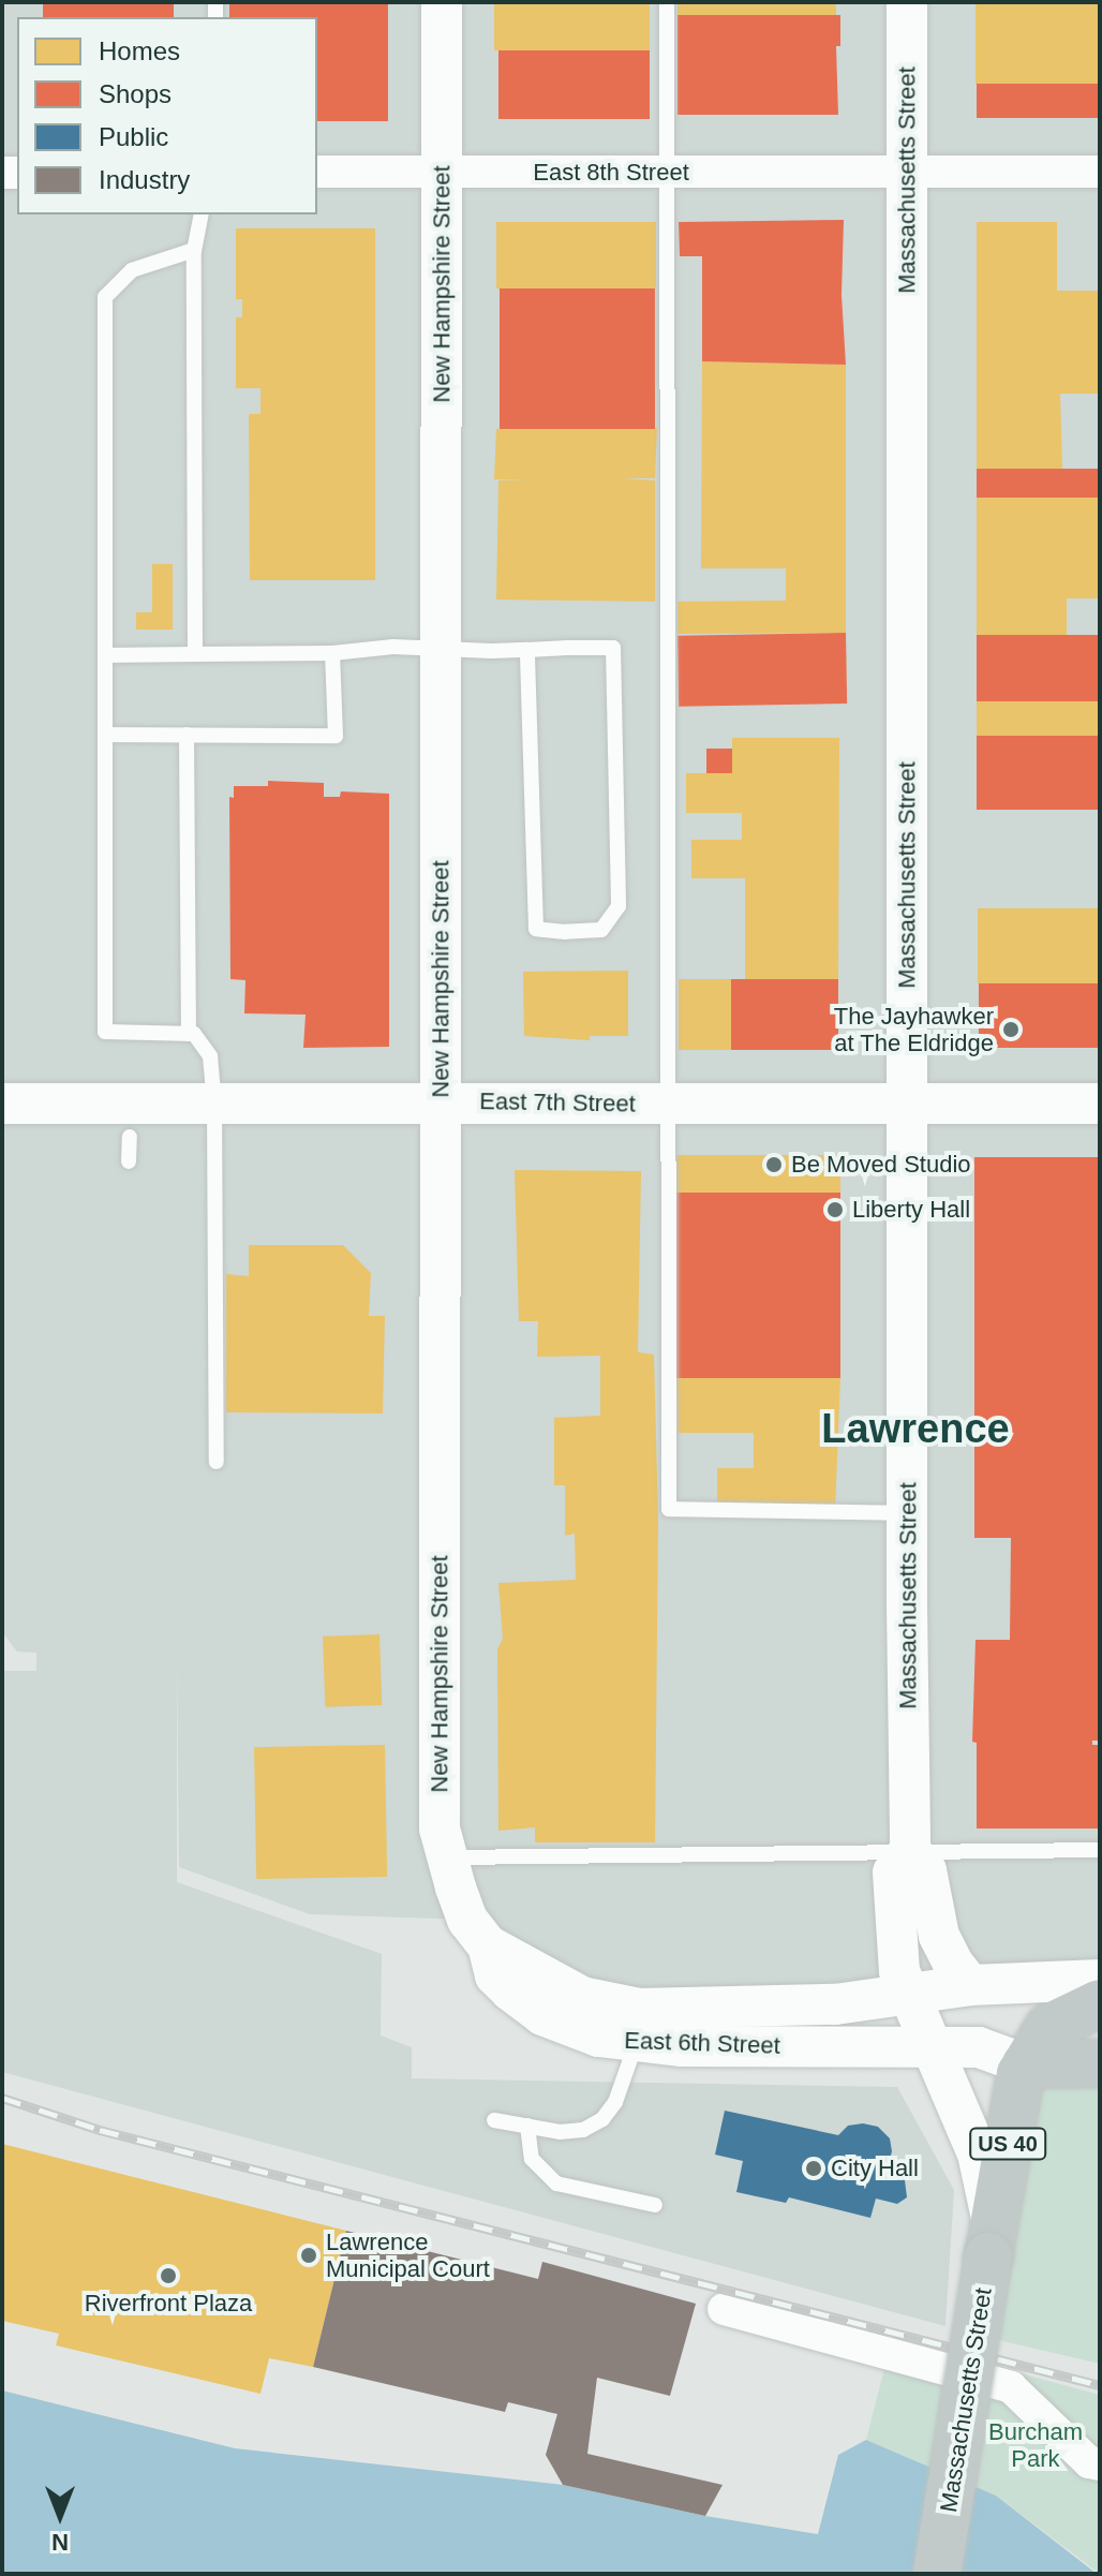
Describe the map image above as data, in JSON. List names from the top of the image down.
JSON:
{
  "streets": {
    "highway": ["Massachusetts Street", "US 40"],
    "street": [
      "East 8th Street",
      "New Hampshire Street",
      "East 7th Street",
      "East 6th Street"
    ]
  },
  "crossings": [
    ["East 8th Street", "Massachusetts Street"],
    ["East 8th Street", "New Hampshire Street"],
    ["Massachusetts Street", "East 7th Street"],
    ["Massachusetts Street", "East 6th Street"],
    ["Massachusetts Street", "US 40"],
    ["New Hampshire Street", "East 7th Street"],
    ["New Hampshire Street", "East 6th Street"],
    ["East 6th Street", "US 40"]
  ],
  "districts": ["Lawrence"],
  "parks": ["Burcham Park"],
  "places": [
    "The Jayhawker at The Eldridge",
    "Be Moved Studio",
    "Liberty Hall",
    "City Hall",
    "Lawrence Municipal Court",
    "Riverfront Plaza"
  ],
  "legend": [
    "Homes",
    "Shops",
    "Public",
    "Industry"
  ],
  "north": "bottom"
}
